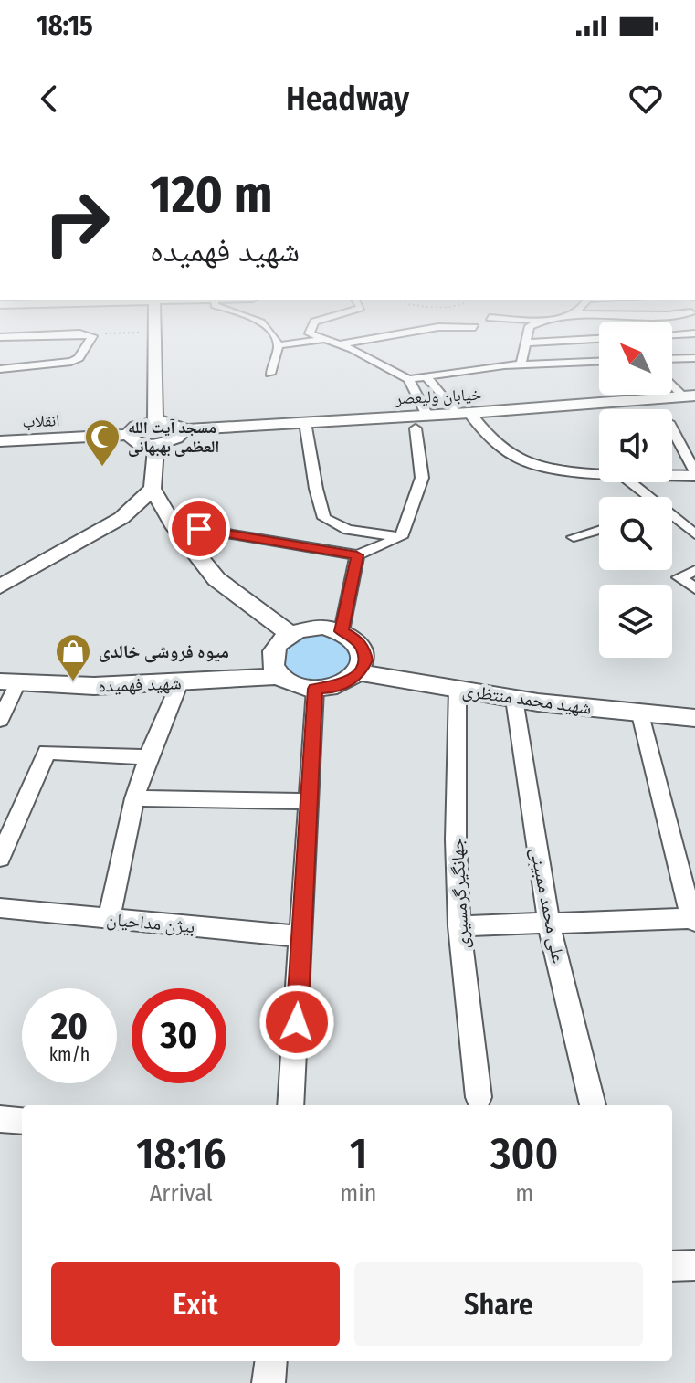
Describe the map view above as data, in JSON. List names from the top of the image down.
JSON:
{
  "streets": {
    "main road": [
      "خیابان ولیعصر",
      "انقلاب",
      "شهید فهمیده",
      "شهید محمد منتظری"
    ],
    "street": ["جهانگیرگرمسیری", "علی محمد ممبینی", "بیژن مداحیان"]
  },
  "crossings": [
    ["شهید فهمیده", "شهید محمد منتظری"],
    ["شهید محمد منتظری", "جهانگیرگرمسیری"],
    ["شهید محمد منتظری", "علی محمد ممبینی"]
  ],
  "places": {
    "mosque": ["مسجد آیت الله العظمی بهبهانی"],
    "shop": ["میوه فروشی خالدی"]
  },
  "north": "top left",
  "page": {
    "status": "18:15",
    "header": "Headway",
    "turn": ["120 m", "شهید فهمیده"],
    "speed": "20 km/h",
    "limit": "30",
    "eta": [
      "18:16",
      "Arrival",
      "1",
      "min",
      "300",
      "m"
    ],
    "buttons": ["Exit", "Share"]
  }
}
